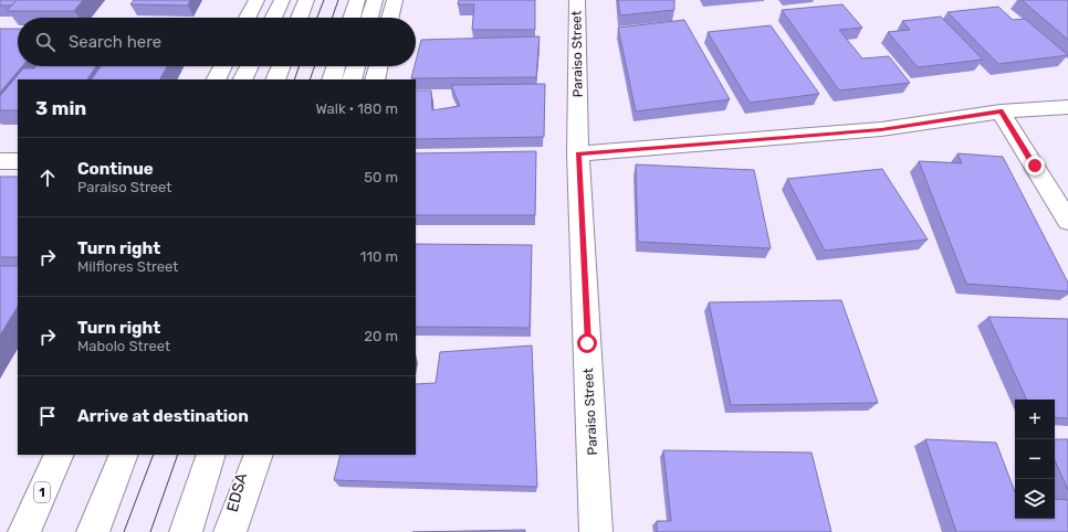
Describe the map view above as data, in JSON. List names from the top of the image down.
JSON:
{
  "streets": {
    "main road": ["Paraiso Street", "1", "EDSA"]
  },
  "page": {
    "search": "Search here",
    "heading": ["3 min", "Walk · 180 m"],
    "list": [
      ["Continue", "Paraiso Street", "50 m"],
      ["Turn right", "Milflores Street", "110 m"],
      ["Turn right", "Mabolo Street", "20 m"],
      "Arrive at destination"
    ],
    "map_buttons": ["+", "−"]
  }
}
